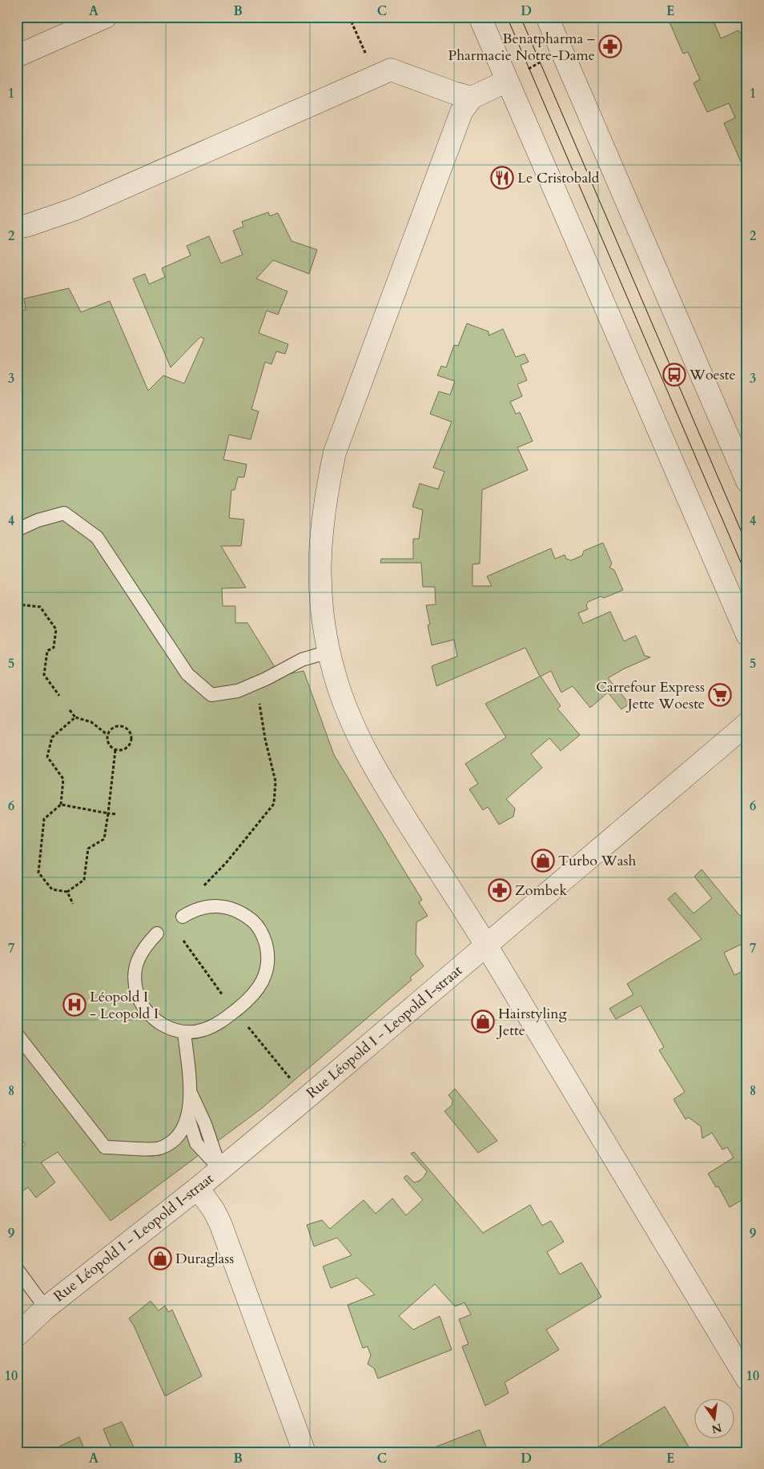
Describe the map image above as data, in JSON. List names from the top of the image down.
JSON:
{
  "streets": {
    "street": ["Rue Léopold I - Leopold I-straat"]
  },
  "places": {
    "pharmacy": ["Benatpharma – Pharmacie Notre-Dame", "Zombek"],
    "restaurant": ["Le Cristobald"],
    "bus stop": ["Woeste"],
    "supermarket": ["Carrefour Express Jette Woeste"],
    "shop": ["Turbo Wash", "Hairstyling Jette", "Duraglass"],
    "hospital": ["Léopold I - Leopold I"]
  },
  "north": "bottom",
  "grid": {
    "columns": [
      "A",
      "B",
      "C",
      "D",
      "E"
    ],
    "rows": [
      "1",
      "2",
      "3",
      "4",
      "5",
      "6",
      "7",
      "8",
      "9",
      "10"
    ]
  }
}
